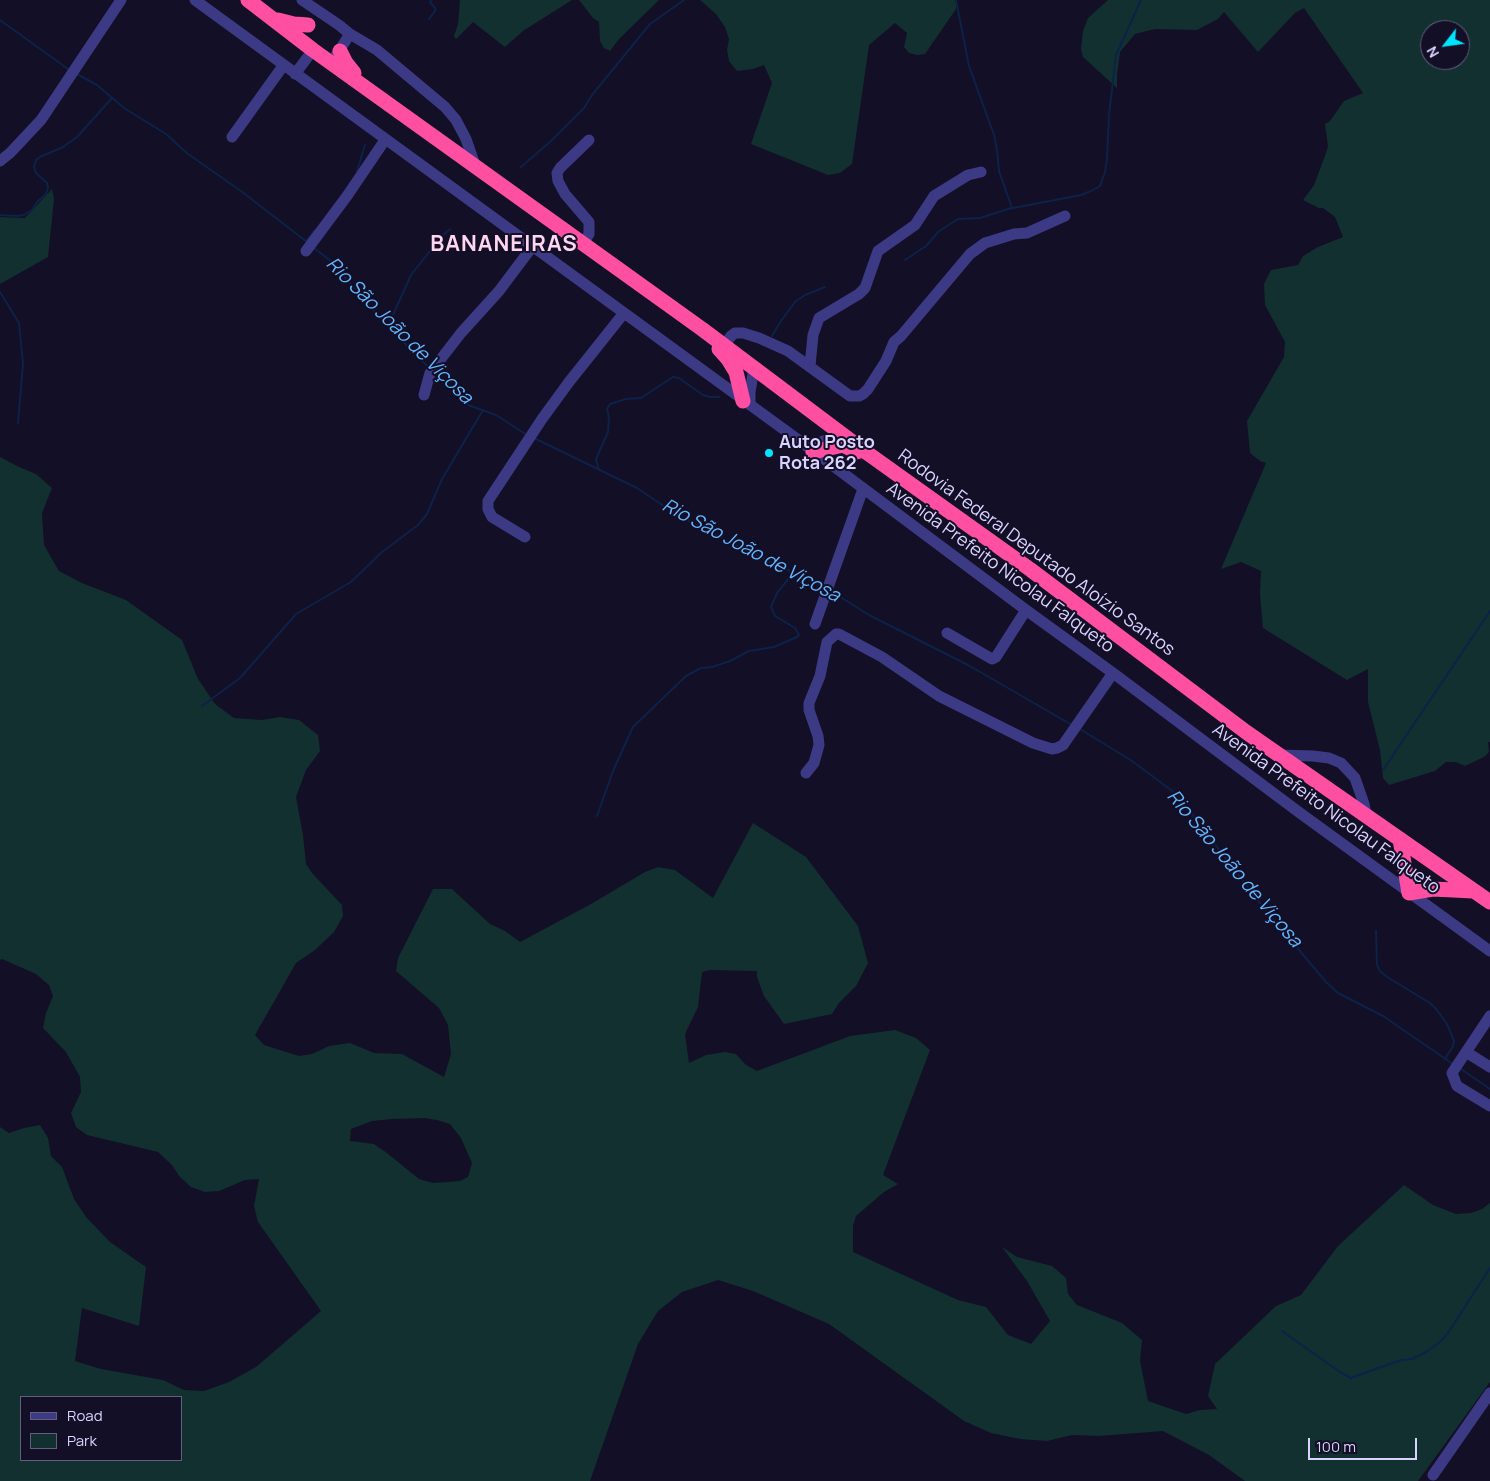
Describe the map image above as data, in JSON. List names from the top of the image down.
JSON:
{
  "streets": {
    "highway": ["Rodovia Federal Deputado Aloízio Santos"],
    "street": ["Avenida Prefeito Nicolau Falqueto"]
  },
  "districts": ["BANANEIRAS"],
  "water": ["Rio São João de Viçosa"],
  "places": ["Auto Posto Rota 262"],
  "legend": ["Road", "Park"],
  "scale_bar": "100 m",
  "north": "bottom left"
}
